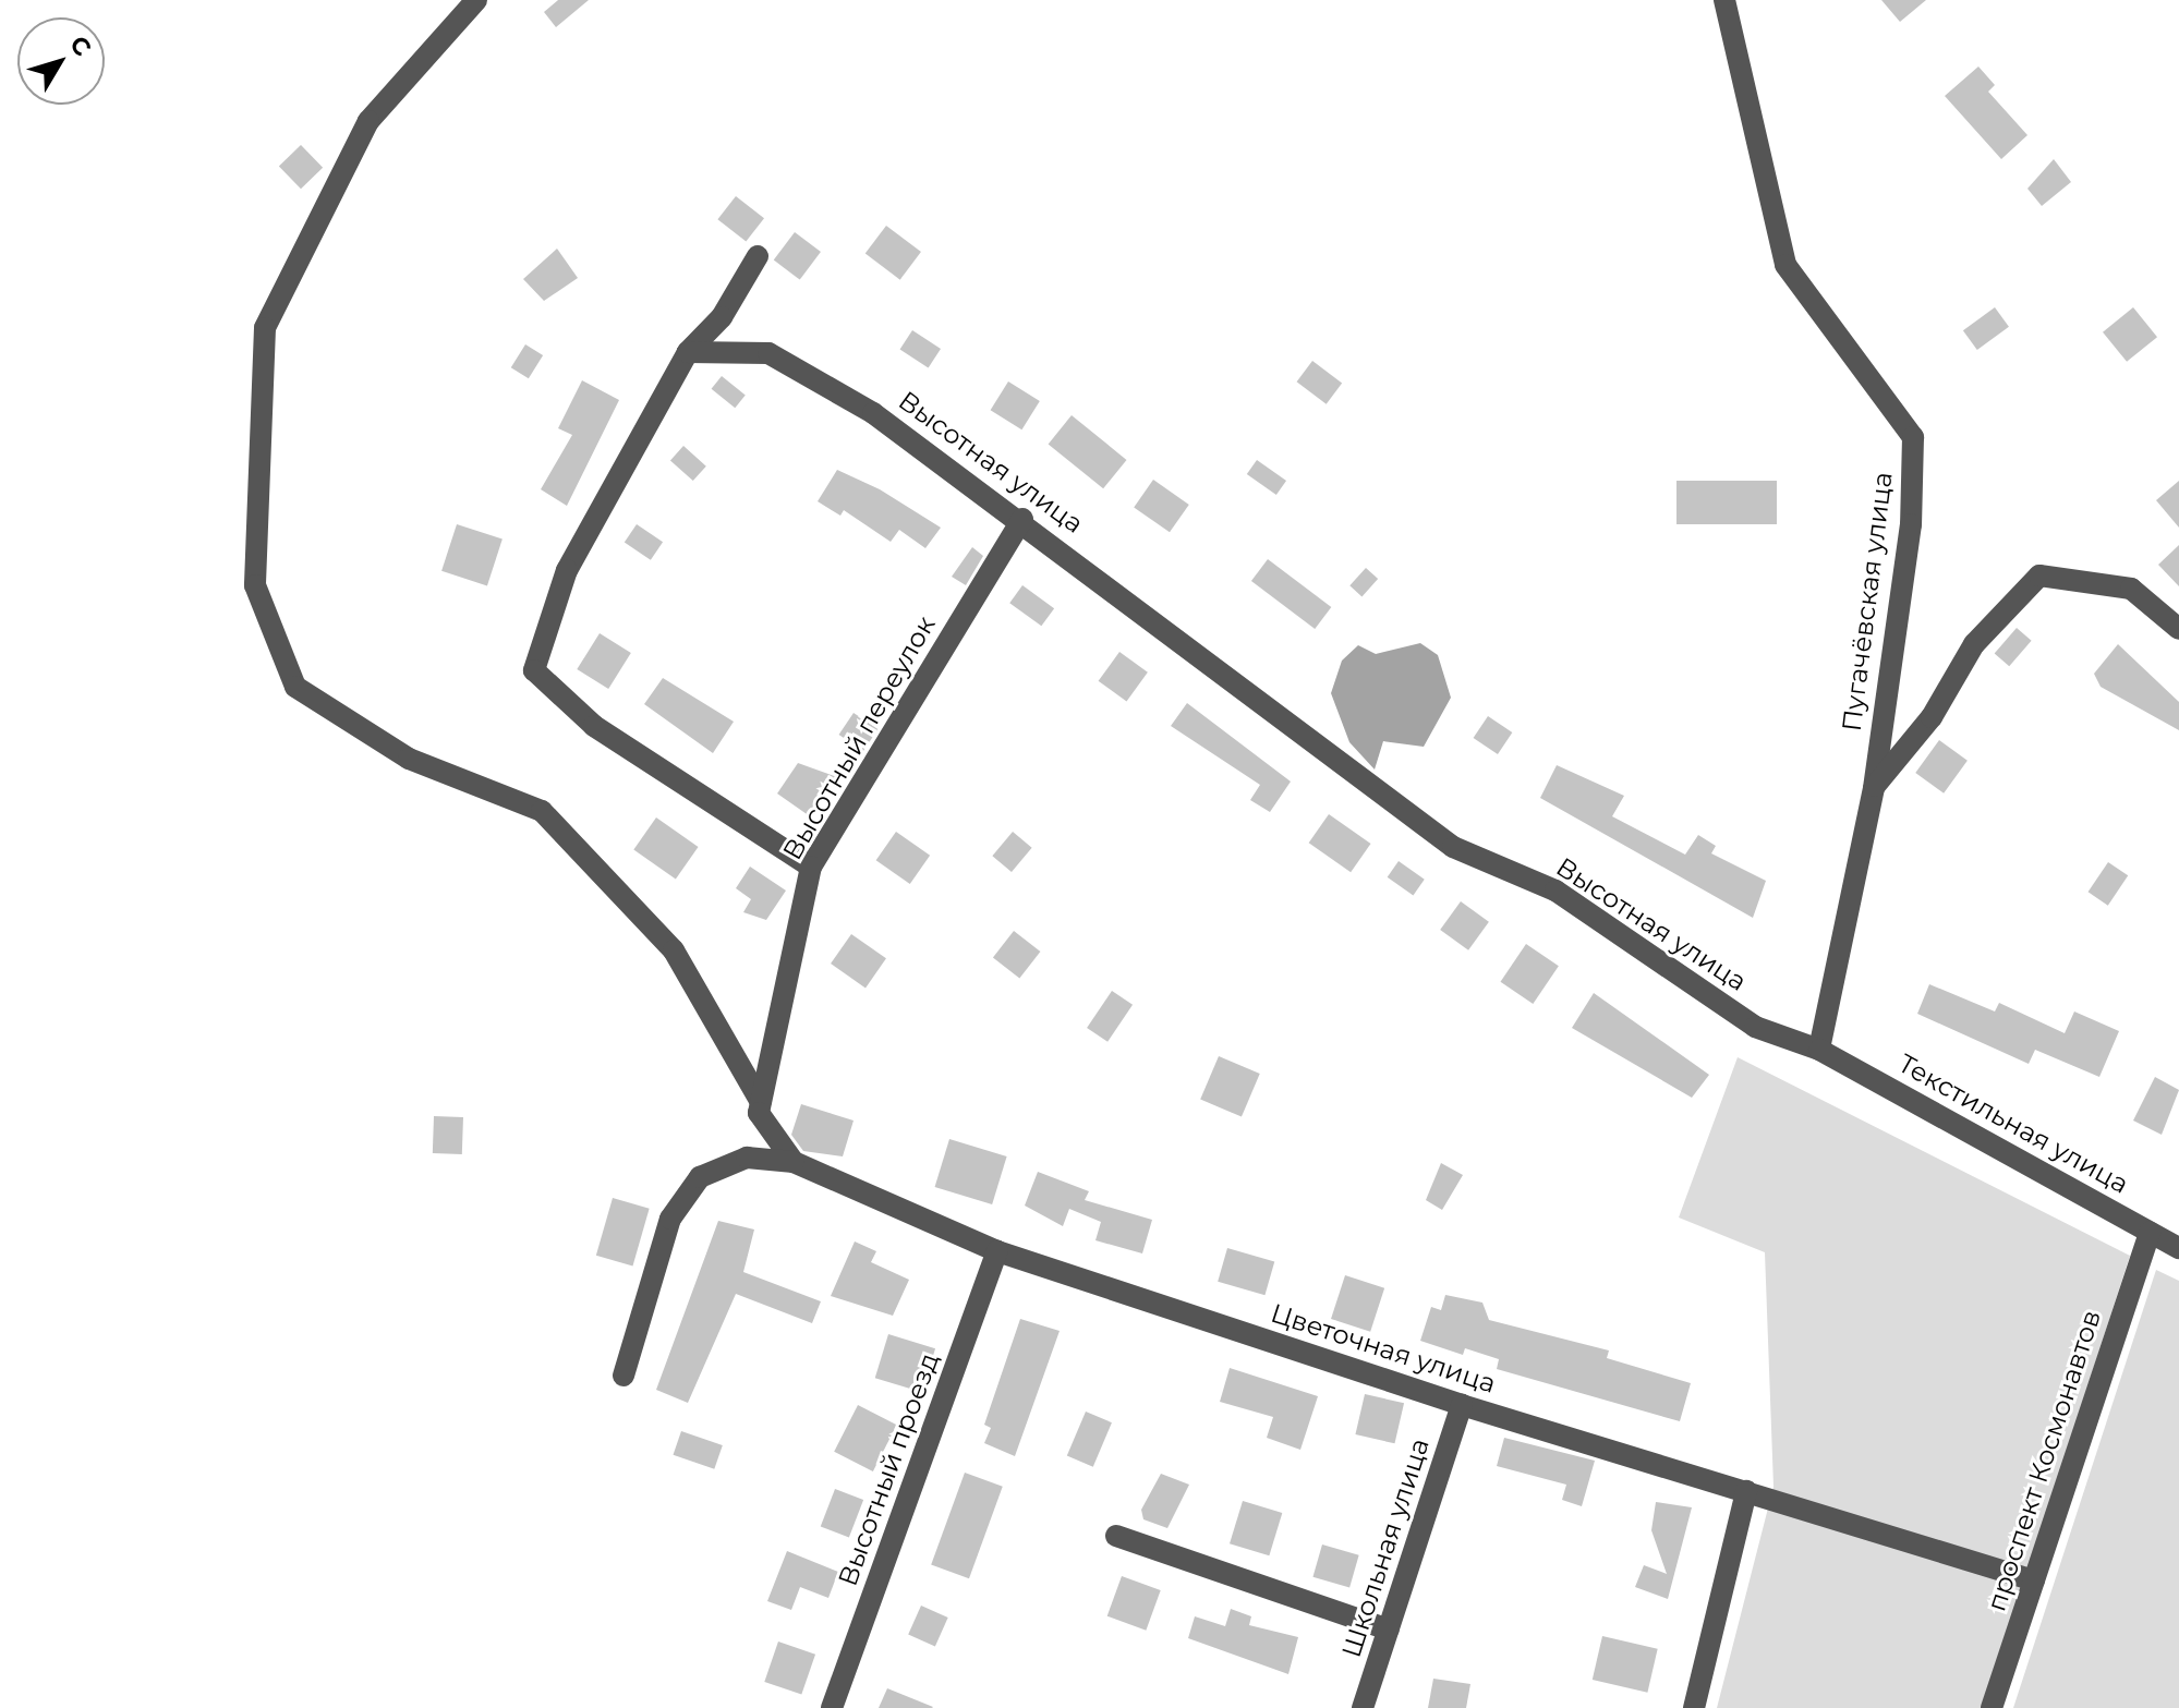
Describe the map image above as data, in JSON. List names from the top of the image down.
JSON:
{
  "streets": {
    "street": [
      "Высотная улица",
      "Пугачёвская улица",
      "Высотный переулок",
      "Текстильная улица",
      "Цветочная улица",
      "проспект Космонавтов",
      "Высотный проезд",
      "Школьная улица"
    ]
  },
  "crossings": [
    ["Высотная улица", "Пугачёвская улица"],
    ["Высотная улица", "Высотный переулок"],
    ["Высотная улица", "Текстильная улица"],
    ["Пугачёвская улица", "Текстильная улица"],
    ["Текстильная улица", "проспект Космонавтов"],
    ["Цветочная улица", "проспект Космонавтов"],
    ["Цветочная улица", "Высотный проезд"],
    ["Цветочная улица", "Школьная улица"]
  ],
  "north": "top right"
}
